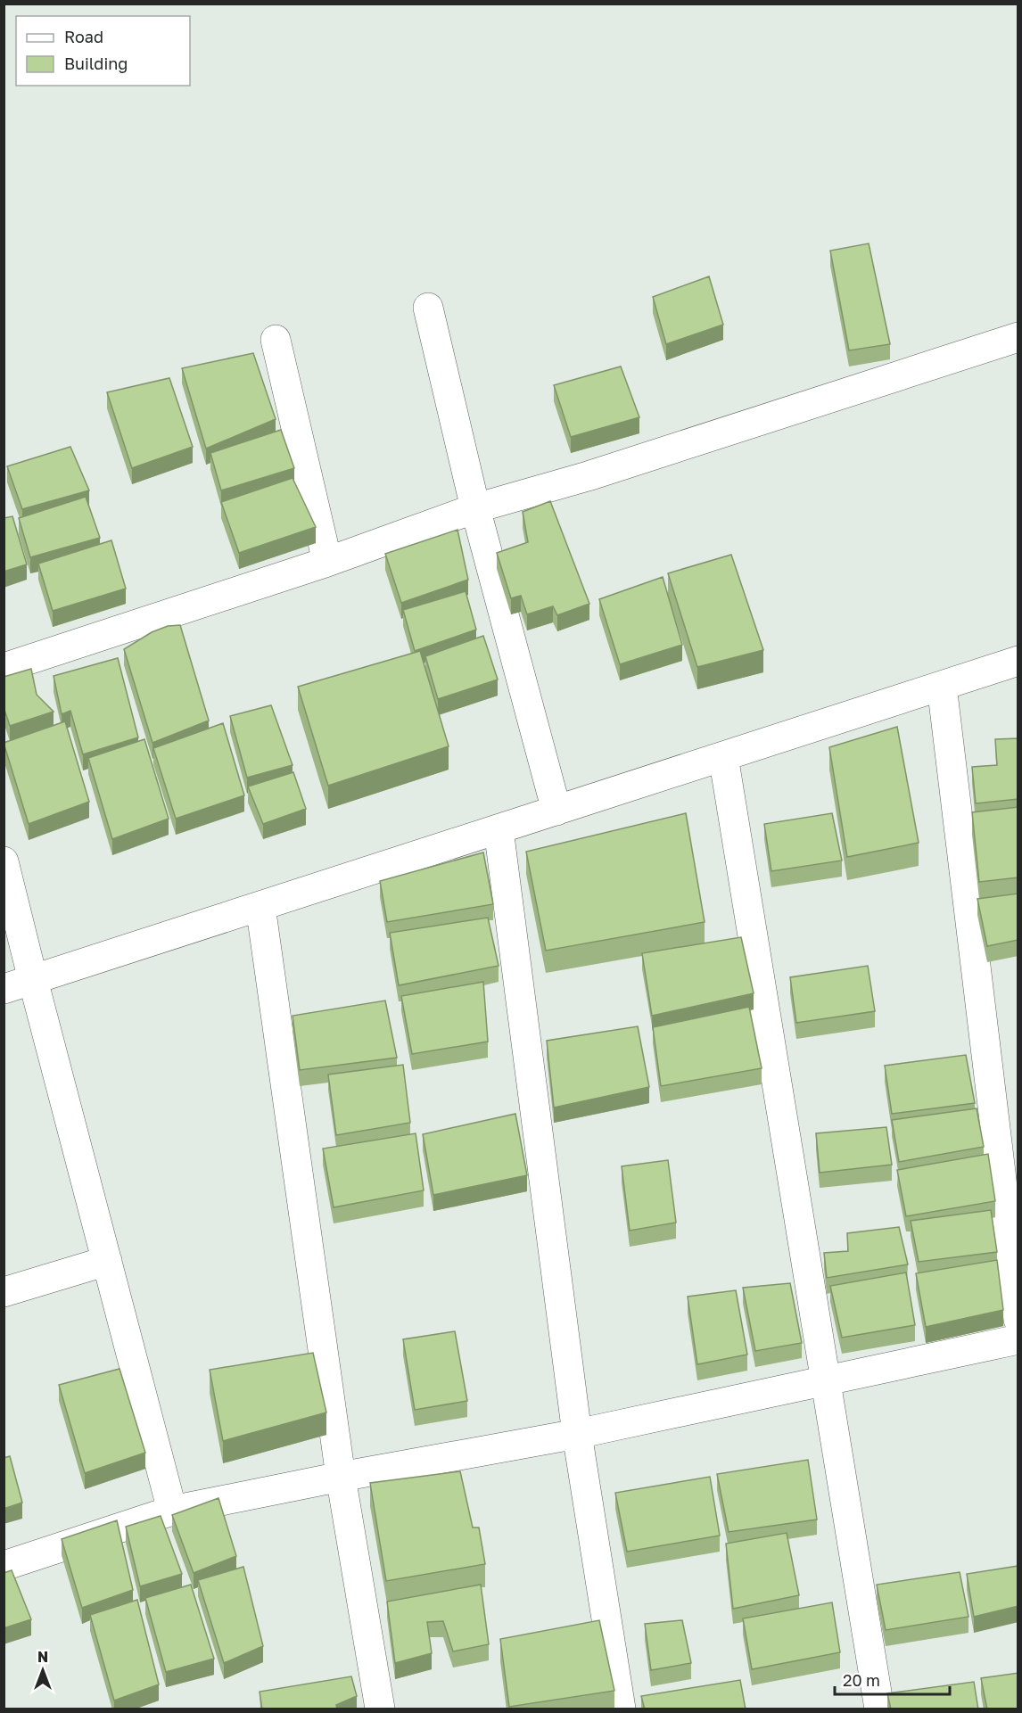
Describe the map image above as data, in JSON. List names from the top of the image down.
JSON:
{
  "legend": ["Road", "Building"],
  "scale_bar": "20 m",
  "north": "top"
}
